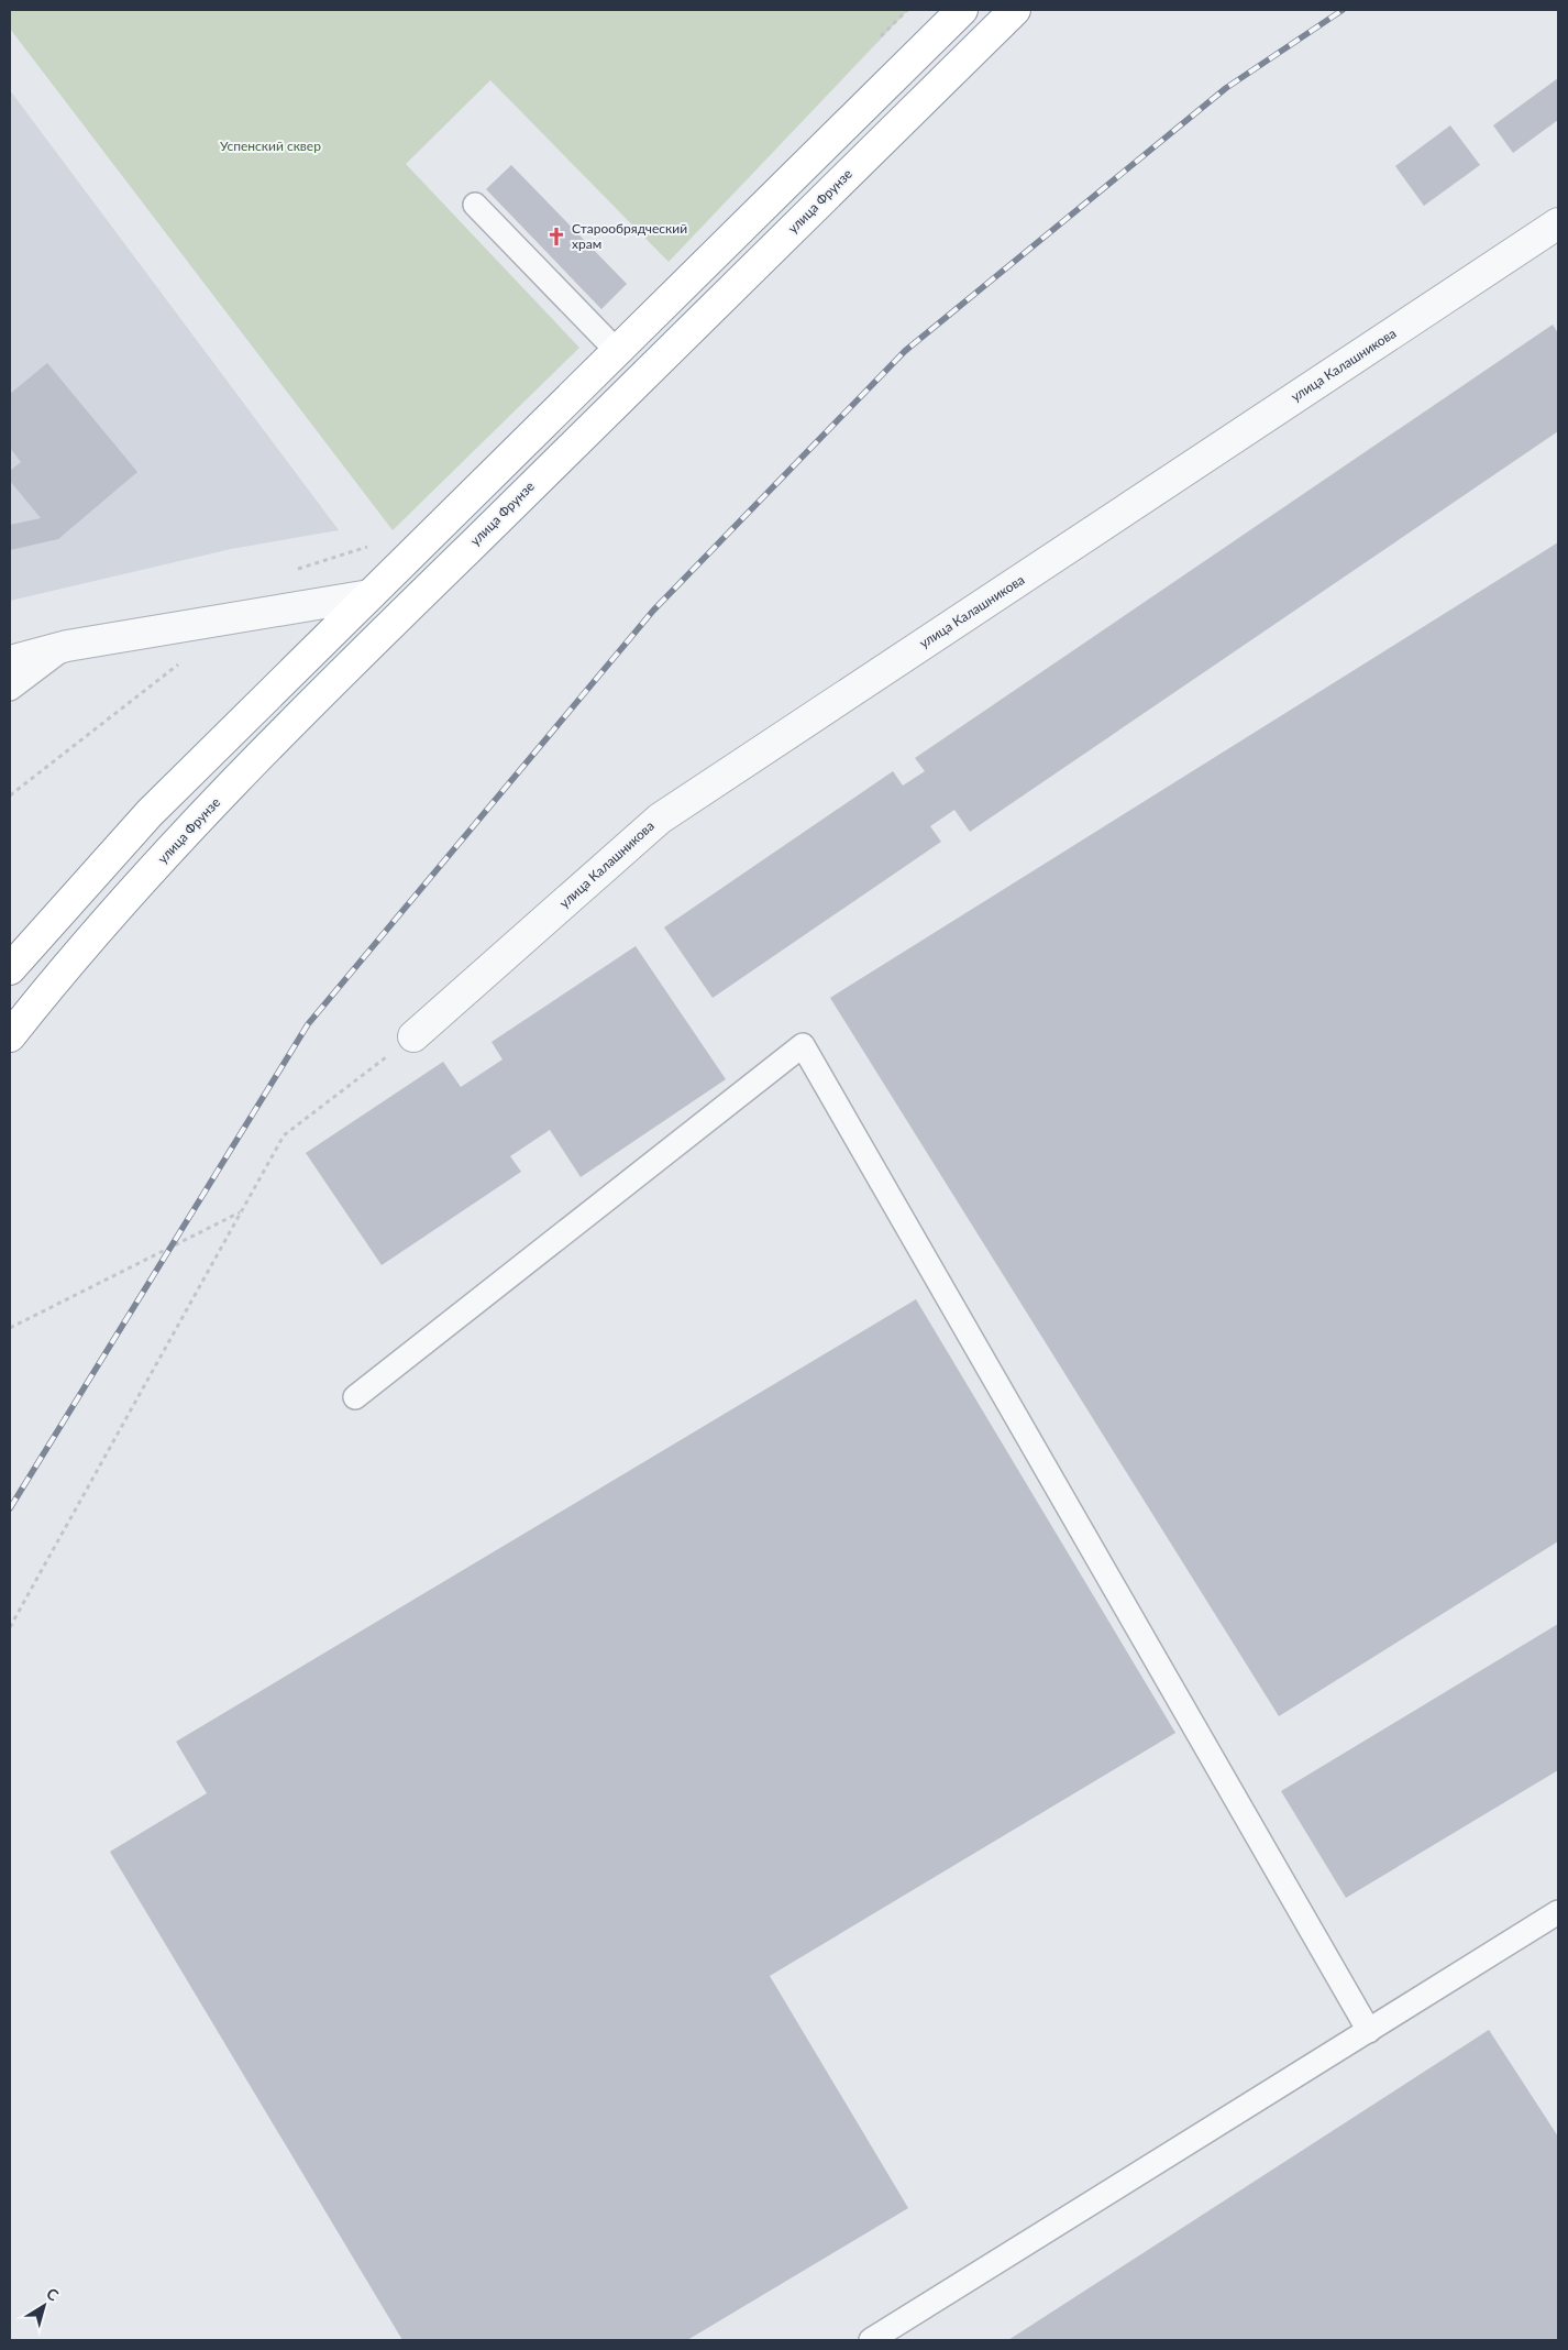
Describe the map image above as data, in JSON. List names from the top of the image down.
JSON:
{
  "streets": {
    "highway": ["улица Фрунзе"],
    "street": ["улица Калашникова"]
  },
  "parks": ["Успенский сквер"],
  "places": {
    "church": ["Старообрядческий храм"]
  },
  "north": "top right"
}
